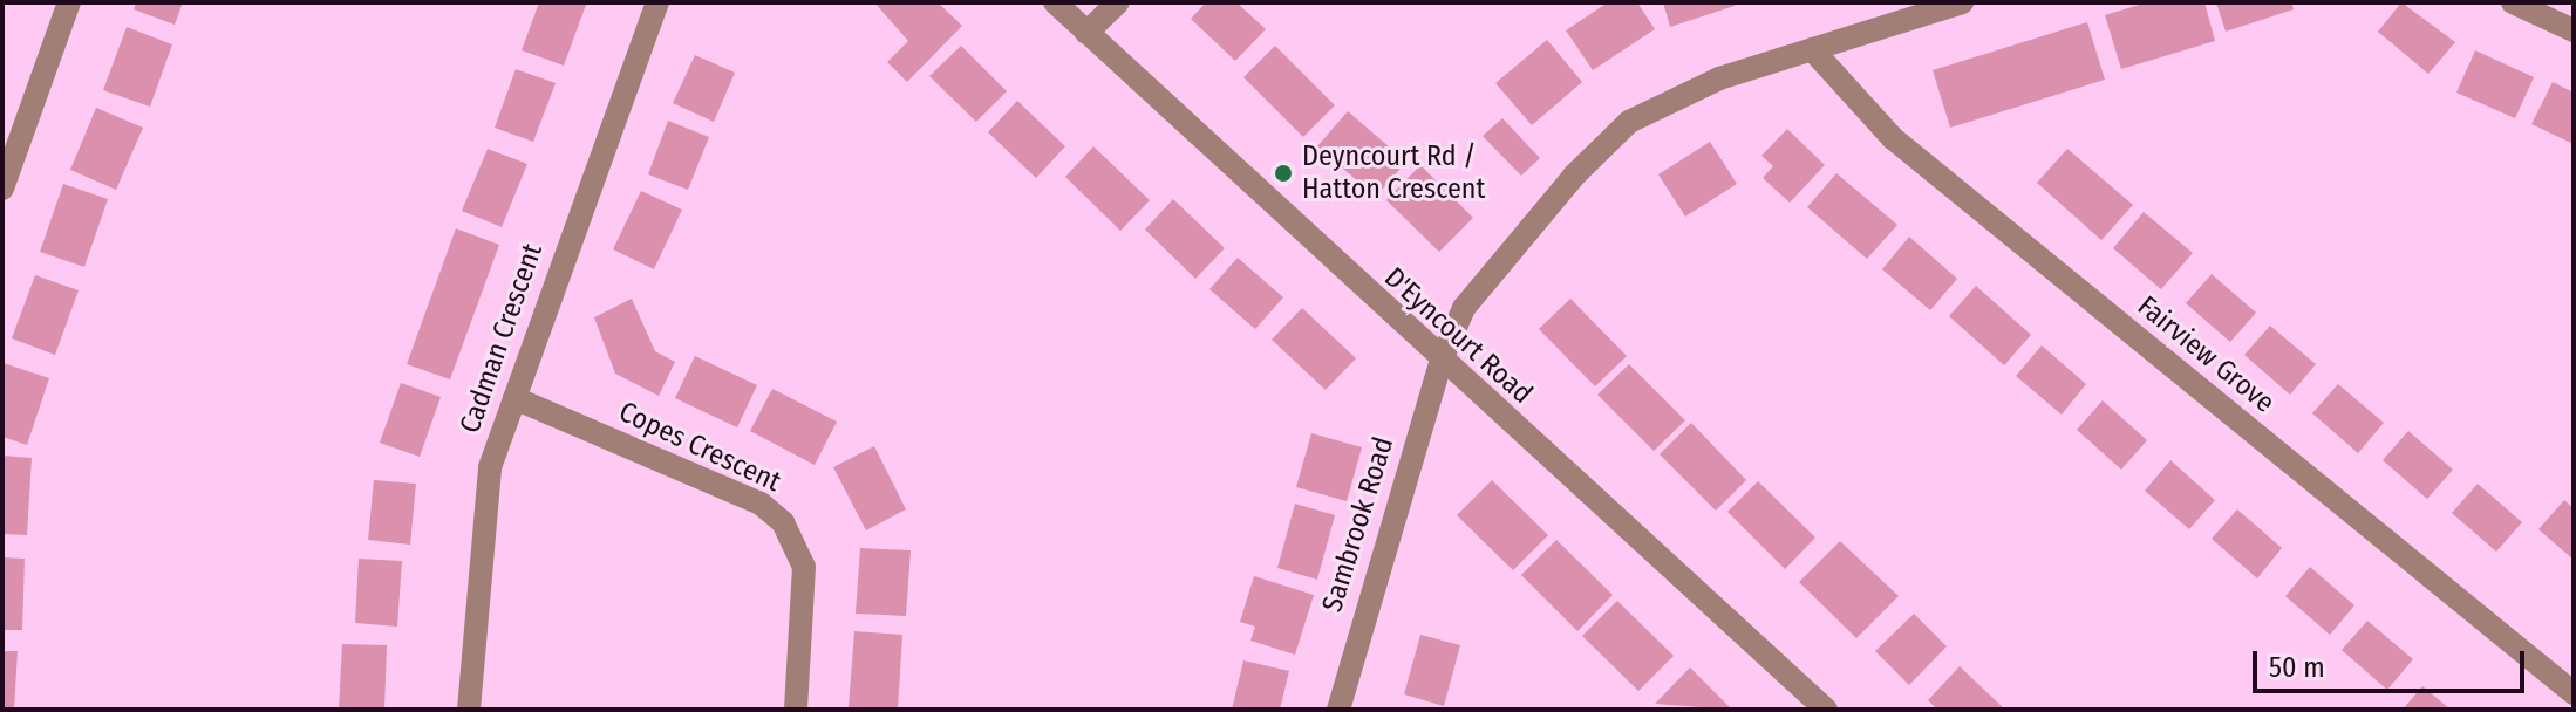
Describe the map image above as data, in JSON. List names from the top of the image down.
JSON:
{
  "streets": {
    "street": [
      "D'Eyncourt Road",
      "Cadman Crescent",
      "Fairview Grove",
      "Copes Crescent",
      "Sambrook Road"
    ]
  },
  "crossings": [
    ["D'Eyncourt Road", "Sambrook Road"],
    ["Cadman Crescent", "Copes Crescent"],
    ["Fairview Grove", "Sambrook Road"]
  ],
  "places": ["Deyncourt Rd / Hatton Crescent"],
  "scale_bar": "50 m"
}
